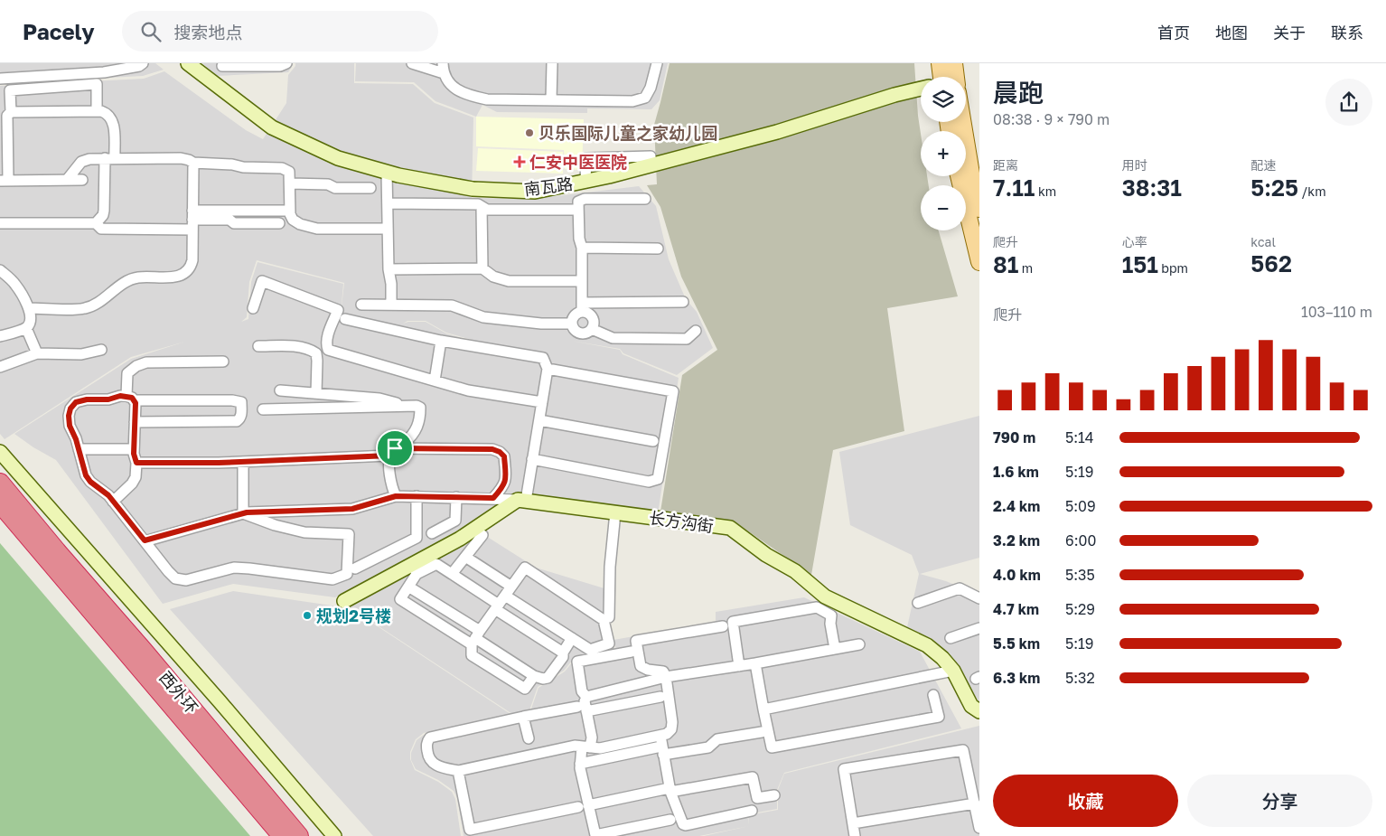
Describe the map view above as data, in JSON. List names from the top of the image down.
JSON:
{
  "streets": {
    "highway": ["西外环"],
    "street": ["南瓦路", "长方沟街"]
  },
  "places": {
    "other": ["贝乐国际儿童之家幼儿园", "规划2号楼"],
    "health": ["仁安中医医院"]
  },
  "page": {
    "header": "Pacely",
    "search": "搜索地点",
    "nav": [
      "首页",
      "地图",
      "关于",
      "联系"
    ],
    "heading": ["晨跑", "08:38 · 9 × 790 m"],
    "map_buttons": ["+", "−"],
    "stats": [
      ["距离", "7.11 km"],
      ["用时", "38:31"],
      ["配速", "5:25 /km"],
      ["爬升", "81 m"],
      ["心率", "151 bpm"],
      ["kcal", "562"]
    ],
    "chart": ["爬升", "103–110 m"],
    "list": [
      {
        "name": "790 m",
        "note": "5:14"
      },
      {
        "name": "1.6 km",
        "note": "5:19"
      },
      {
        "name": "2.4 km",
        "note": "5:09"
      },
      {
        "name": "3.2 km",
        "note": "6:00"
      },
      {
        "name": "4.0 km",
        "note": "5:35"
      },
      {
        "name": "4.7 km",
        "note": "5:29"
      },
      {
        "name": "5.5 km",
        "note": "5:19"
      },
      {
        "name": "6.3 km",
        "note": "5:32"
      }
    ],
    "buttons": ["收藏", "分享"]
  }
}
